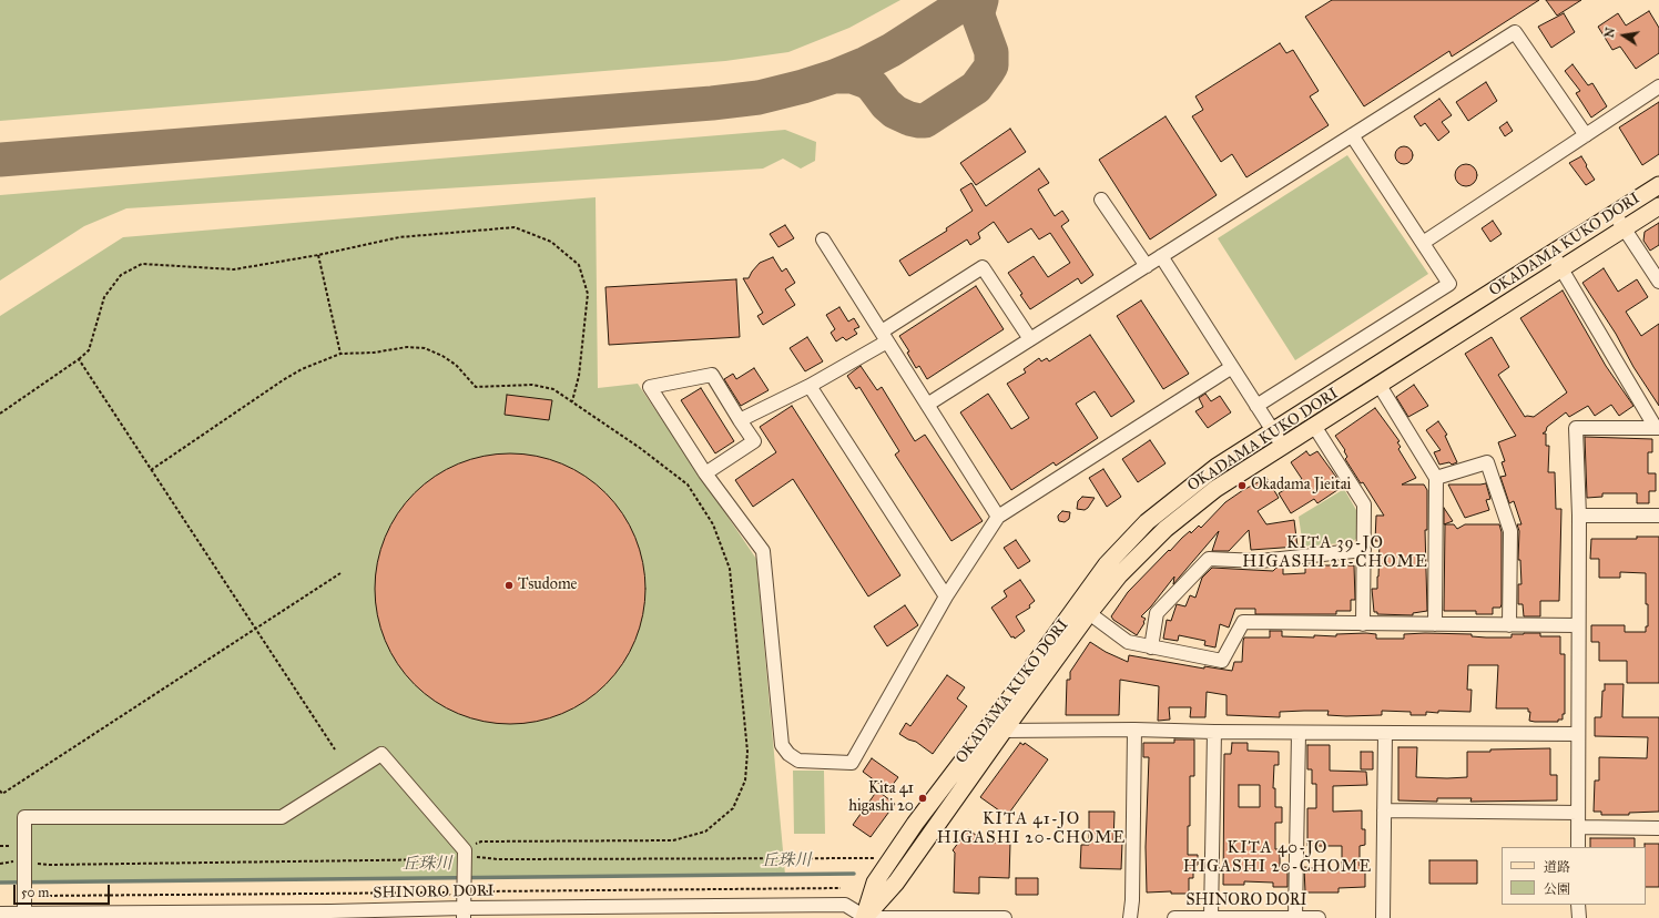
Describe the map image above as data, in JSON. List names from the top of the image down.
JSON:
{
  "streets": {
    "main road": ["OKADAMA KUKO DORI"],
    "street": ["SHINORO DORI"]
  },
  "crossings": [
    ["OKADAMA KUKO DORI", "SHINORO DORI"]
  ],
  "districts": ["KITA 39-JO HIGASHI 21-CHOME", "KITA 41-JO HIGASHI 20-CHOME", "KITA 40-JO HIGASHI 20-CHOME"],
  "water": ["丘珠川"],
  "places": ["Okadama Jieitai", "Tsudome", "Kita 41 higashi 20"],
  "legend": ["道路", "公園"],
  "scale_bar": "50 m",
  "north": "left"
}
